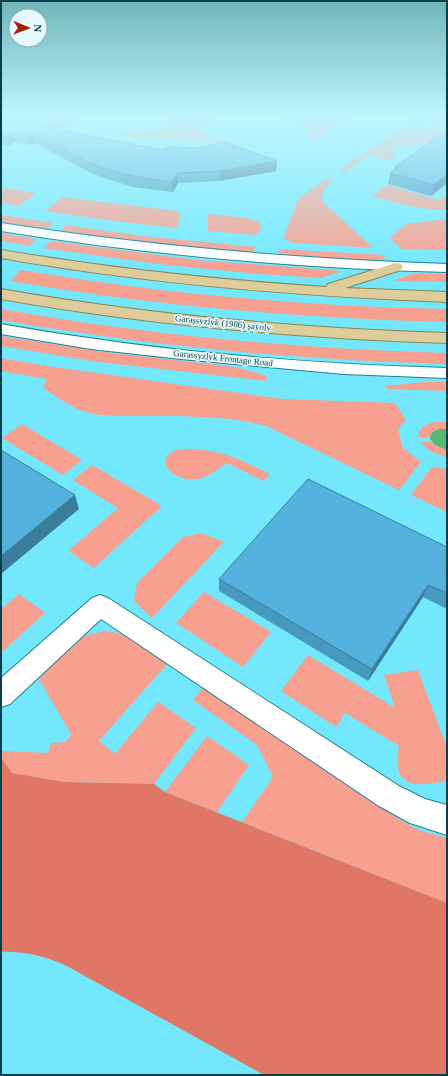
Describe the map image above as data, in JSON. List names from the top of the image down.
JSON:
{
  "streets": {
    "main road": ["Garaşsyzlyk (1986) şaýoly"],
    "street": ["Garassyzlyk Frontage Road"]
  },
  "north": "right"
}
